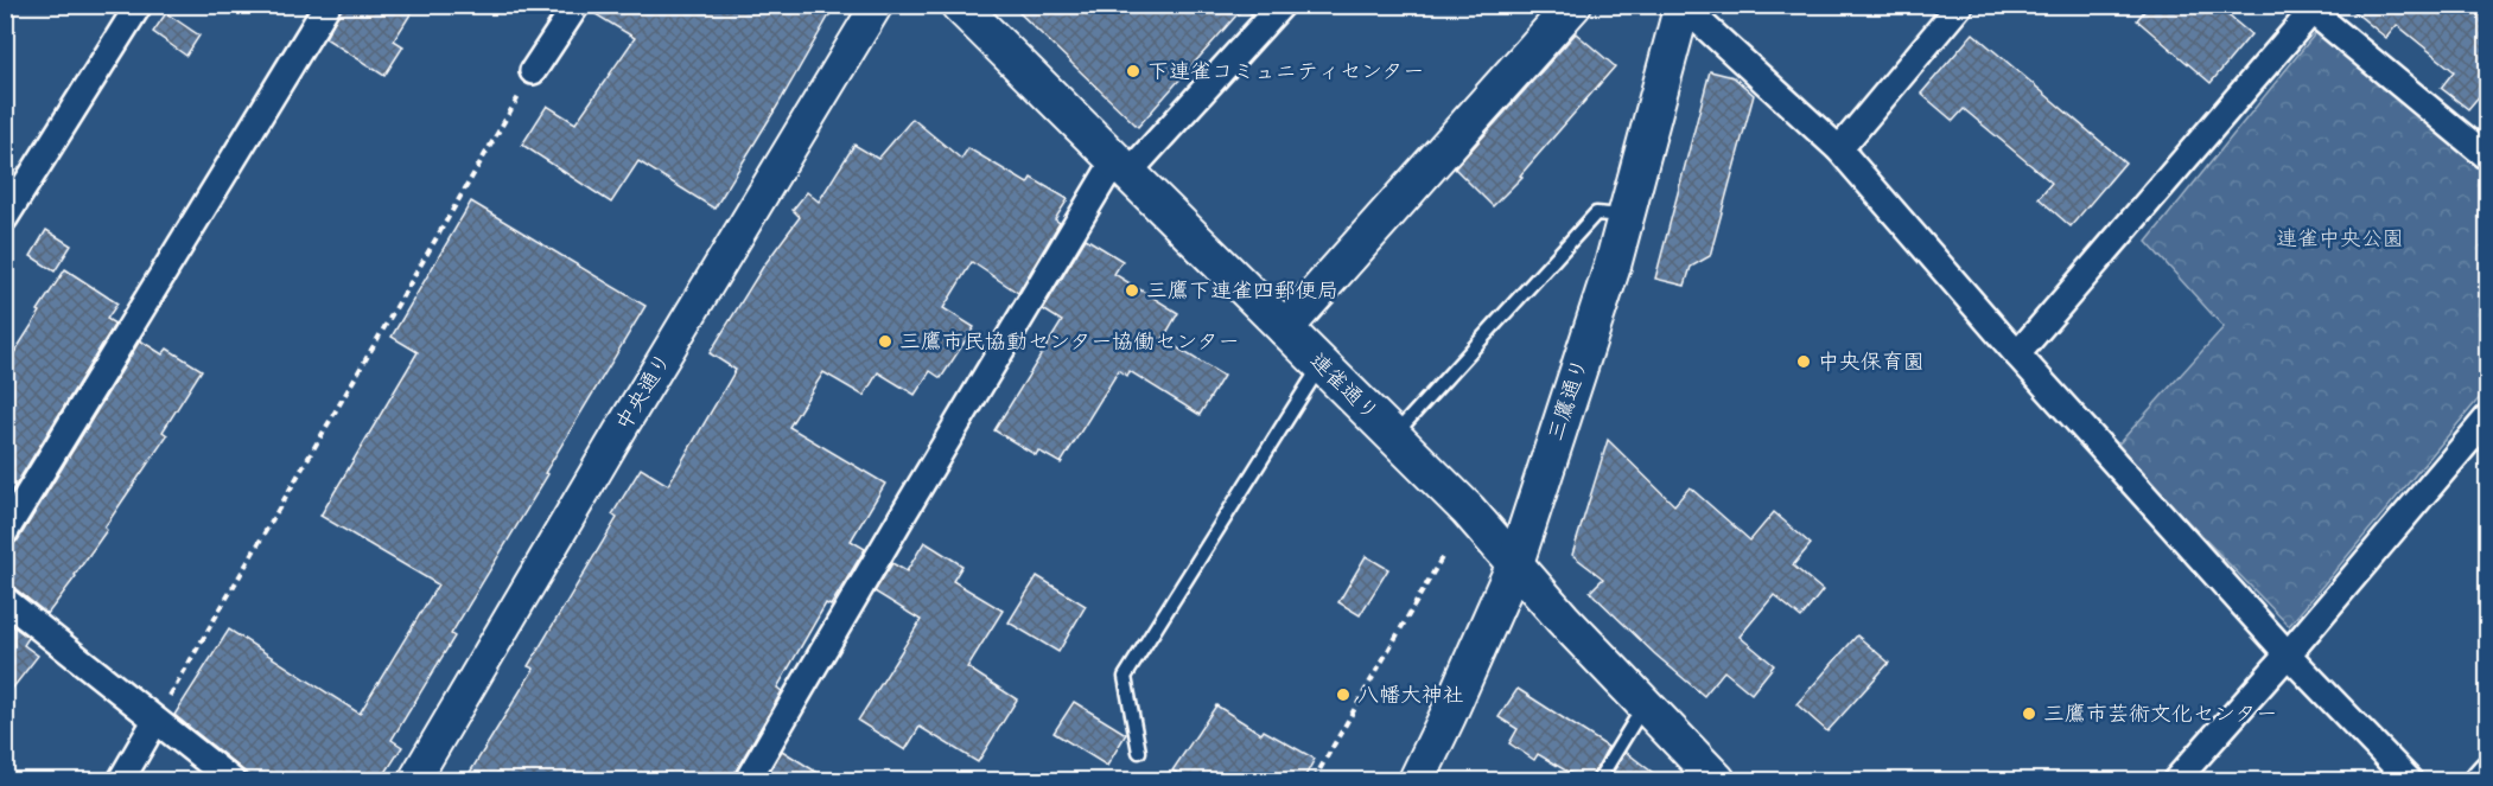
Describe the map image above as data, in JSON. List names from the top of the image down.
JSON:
{
  "streets": {
    "main road": ["連雀通り", "三鷹通り"],
    "street": ["中央通り"]
  },
  "crossings": [
    ["連雀通り", "三鷹通り"]
  ],
  "parks": ["連雀中央公園"],
  "places": [
    "下連雀コミュニティセンター",
    "三鷹下連雀四郵便局",
    "三鷹市民協動センター協働センター",
    "中央保育園",
    "八幡大神社",
    "三鷹市芸術文化センター"
  ]
}
